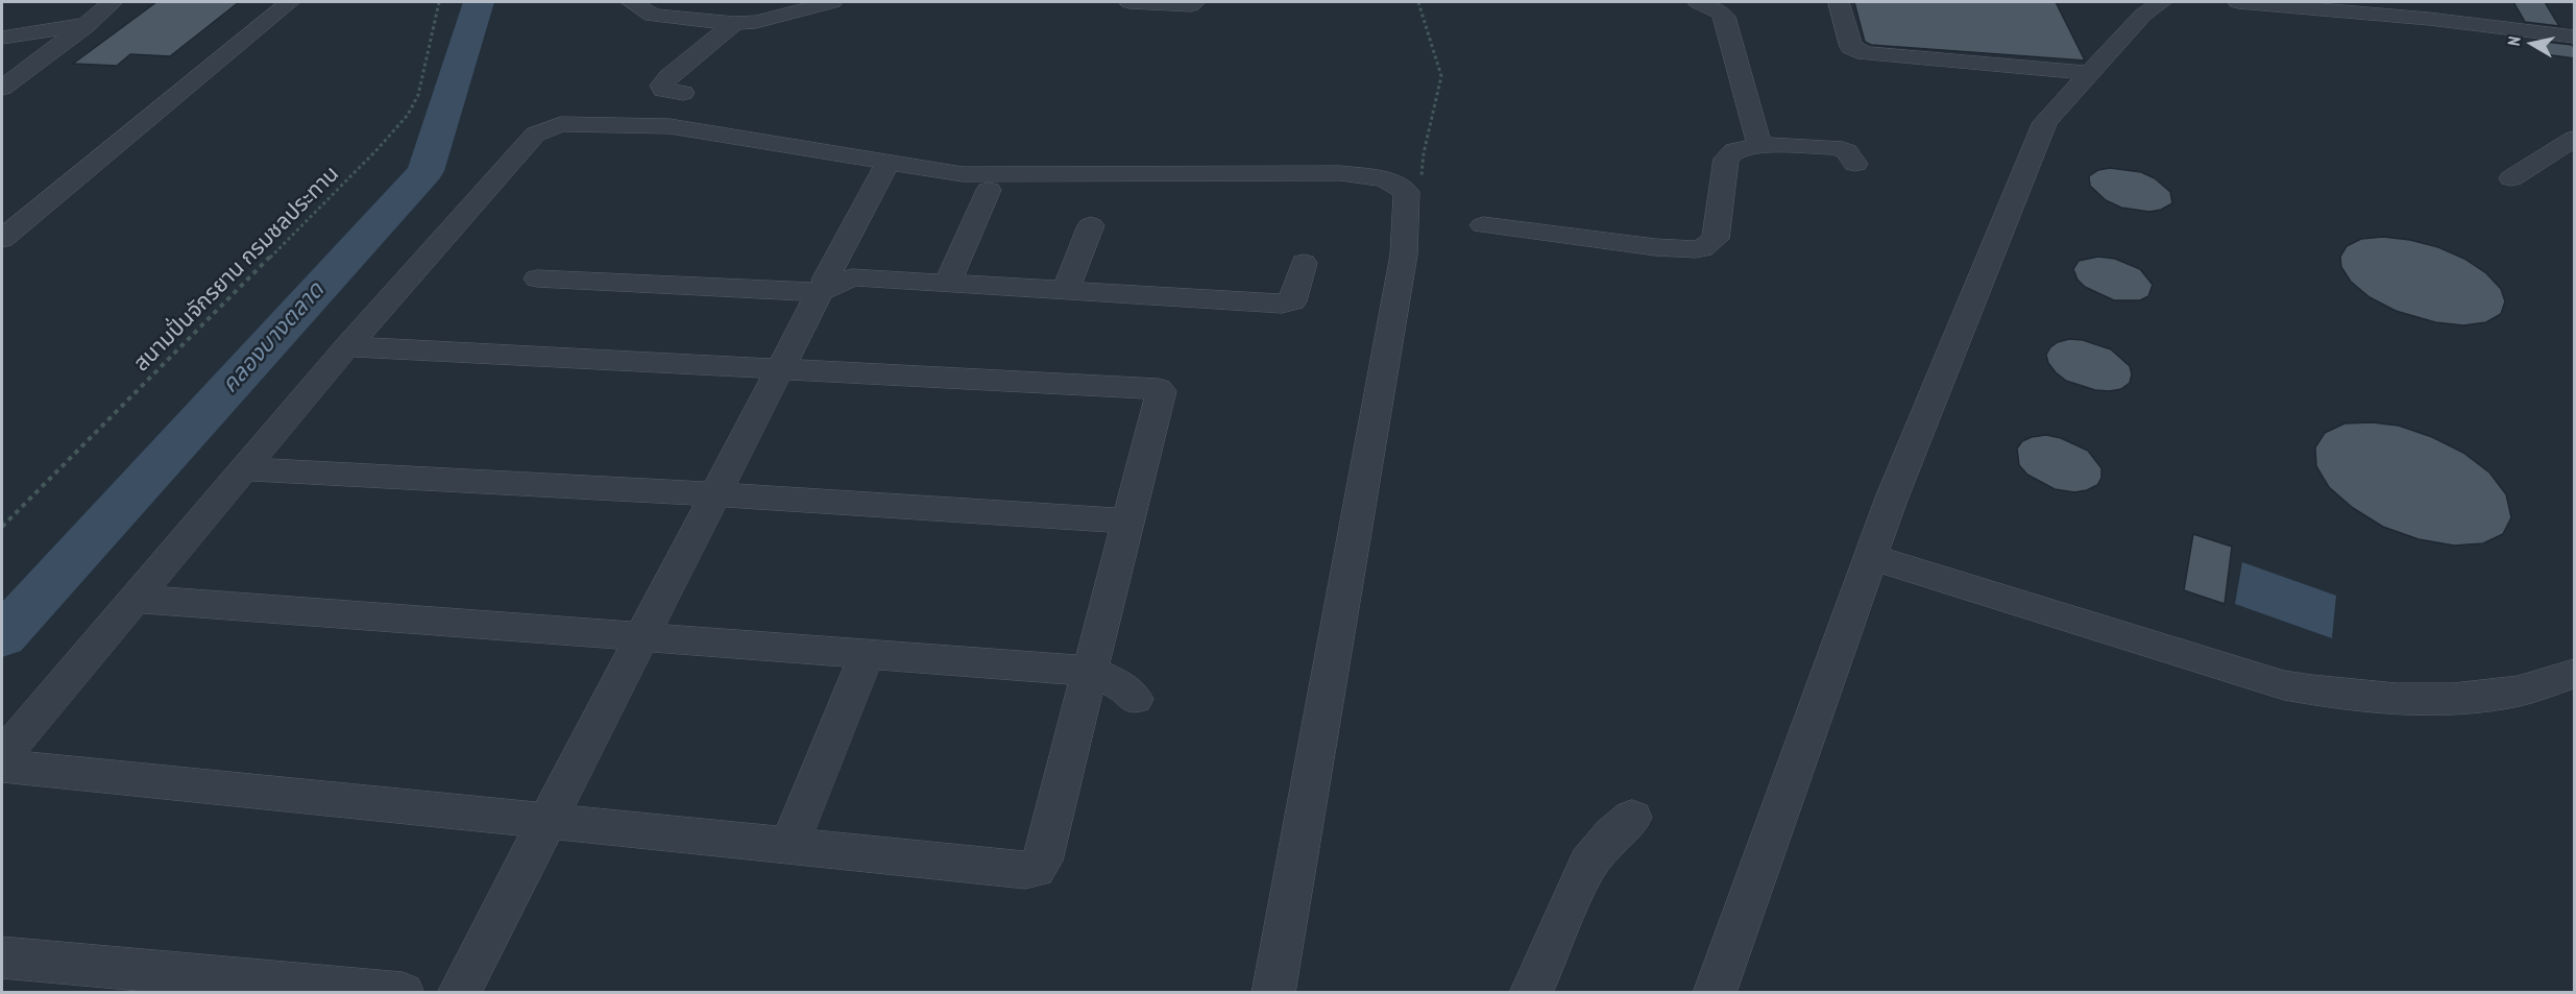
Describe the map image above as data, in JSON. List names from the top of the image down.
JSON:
{
  "streets": {
    "path": ["สนามปั่นจักรยาน กรมชลประทาน"]
  },
  "water": ["คลองบางตลาด"],
  "north": "left"
}
